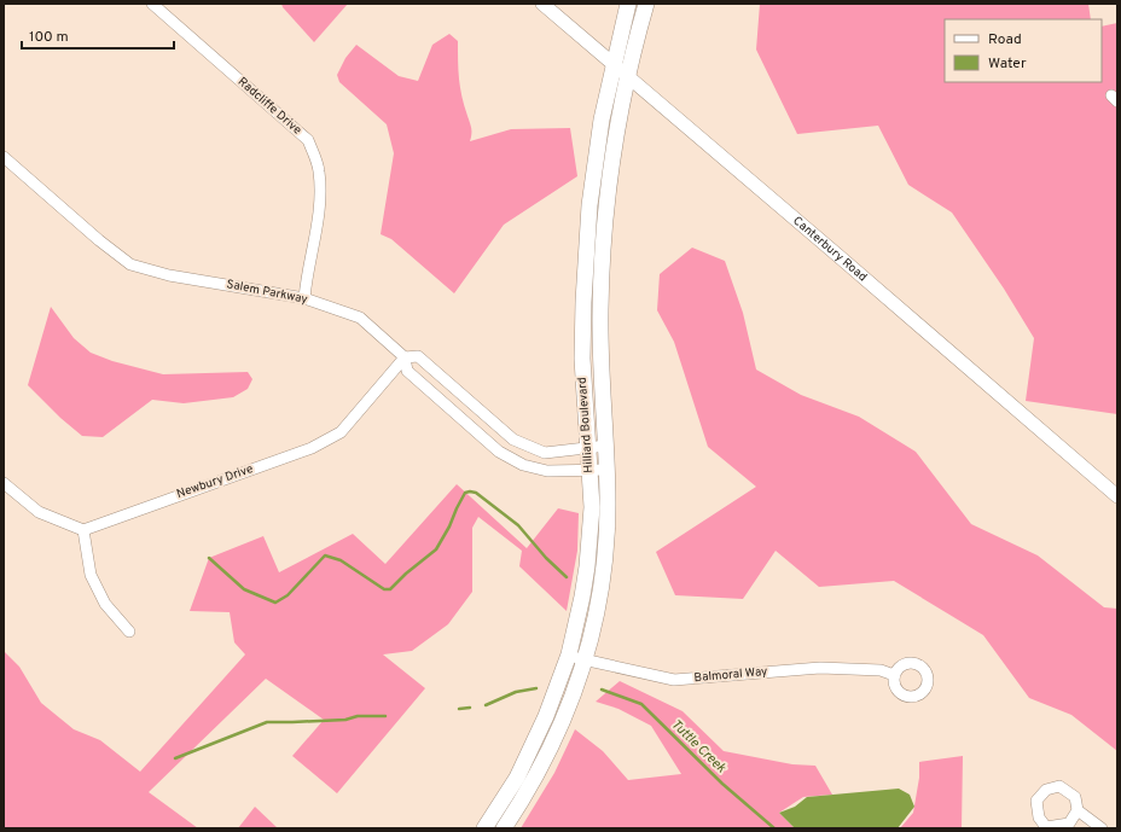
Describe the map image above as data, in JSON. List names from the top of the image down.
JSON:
{
  "streets": {
    "main road": ["Hilliard Boulevard"],
    "street": [
      "Radcliffe Drive",
      "Canterbury Road",
      "Salem Parkway",
      "Newbury Drive",
      "Balmoral Way"
    ]
  },
  "crossings": [
    ["Radcliffe Drive", "Salem Parkway"],
    ["Canterbury Road", "Hilliard Boulevard"],
    ["Salem Parkway", "Hilliard Boulevard"],
    ["Salem Parkway", "Newbury Drive"],
    ["Hilliard Boulevard", "Balmoral Way"]
  ],
  "water": ["Tuttle Creek"],
  "legend": ["Road", "Water"],
  "scale_bar": "100 m"
}
